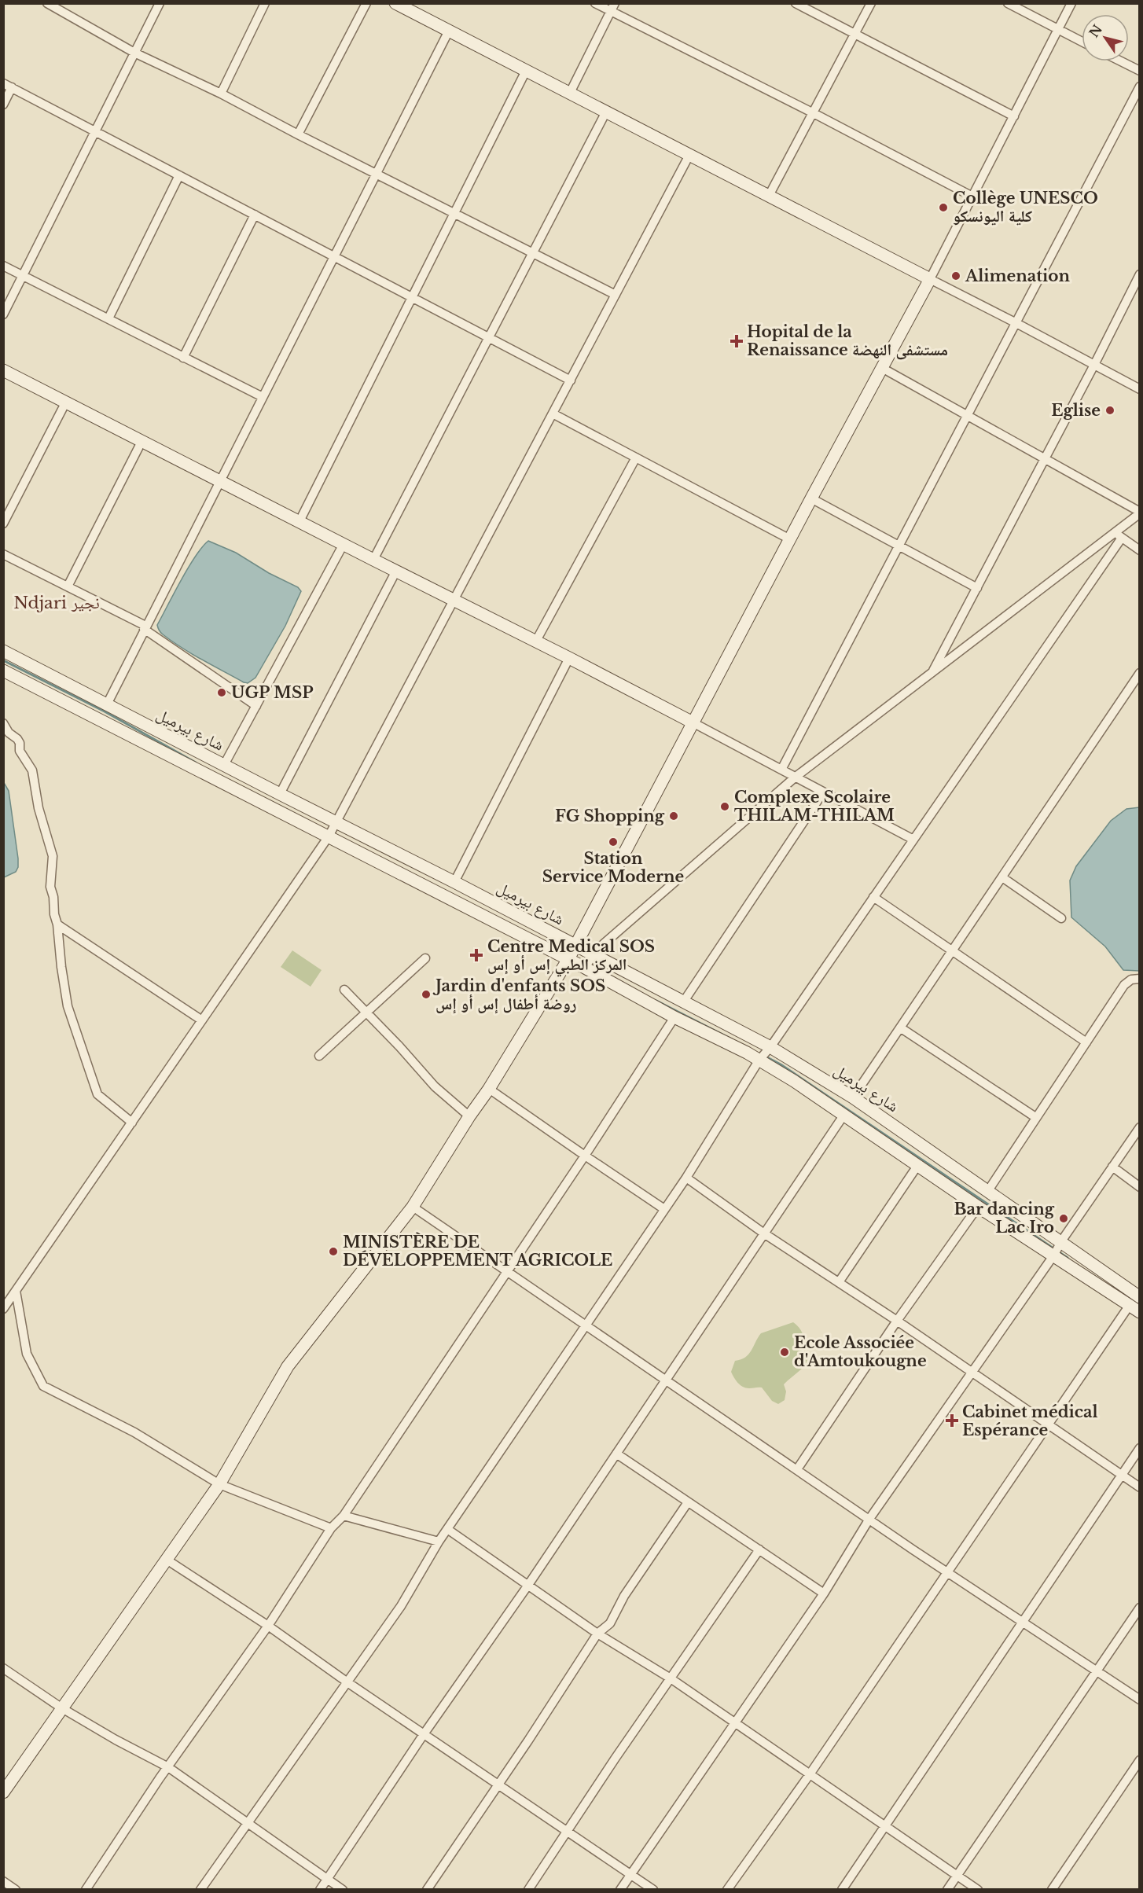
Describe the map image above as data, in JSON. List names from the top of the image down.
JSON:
{
  "streets": {
    "street": ["شارع بيرميل"]
  },
  "districts": ["Ndjari نجير"],
  "places": {
    "other": [
      "Collège UNESCO كلية اليونسكو",
      "Alimenation",
      "Eglise",
      "UGP MSP",
      "Complexe Scolaire THILAM-THILAM",
      "FG Shopping",
      "Station Service Moderne",
      "Jardin d'enfants SOS روضة أطفال إس أو إس",
      "Bar dancing Lac Iro",
      "MINISTÈRE DE DÉVELOPPEMENT AGRICOLE",
      "Ecole Associée d'Amtoukougne"
    ],
    "health": ["Hopital de la Renaissance مستشفى النهضة", "Centre Medical SOS المركز الطبي إس أو إس", "Cabinet médical Espérance"]
  },
  "north": "top left"
}
